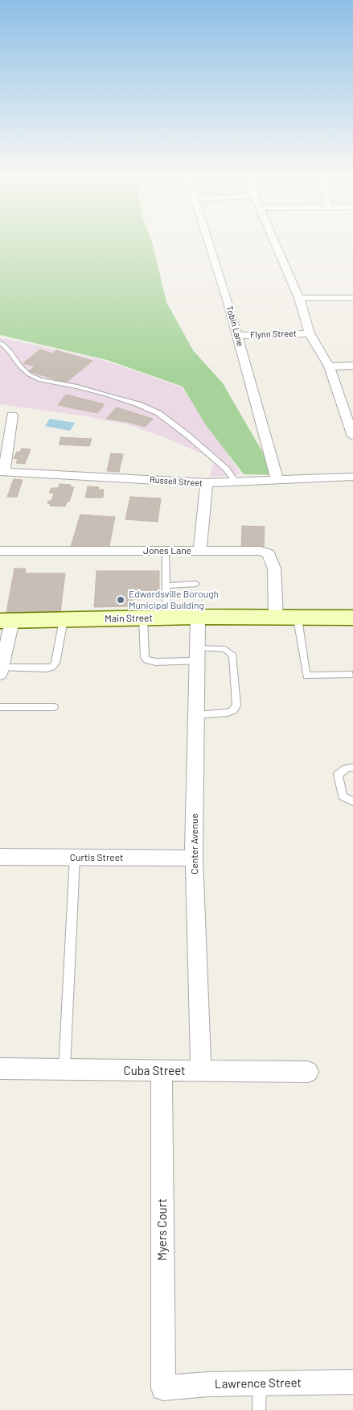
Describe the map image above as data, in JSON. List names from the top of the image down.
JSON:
{
  "streets": {
    "street": [
      "Tobin Lane",
      "Flynn Street",
      "Russell Street",
      "Jones Lane",
      "Main Street",
      "Center Avenue",
      "Curtis Street",
      "Cuba Street",
      "Myers Court",
      "Lawrence Street"
    ]
  },
  "crossings": [
    ["Tobin Lane", "Flynn Street"],
    ["Tobin Lane", "Russell Street"],
    ["Jones Lane", "Main Street"],
    ["Main Street", "Center Avenue"],
    ["Center Avenue", "Curtis Street"],
    ["Center Avenue", "Cuba Street"],
    ["Cuba Street", "Myers Court"],
    ["Myers Court", "Lawrence Street"]
  ],
  "places": ["Edwardsville Borough Municipal Building"]
}
